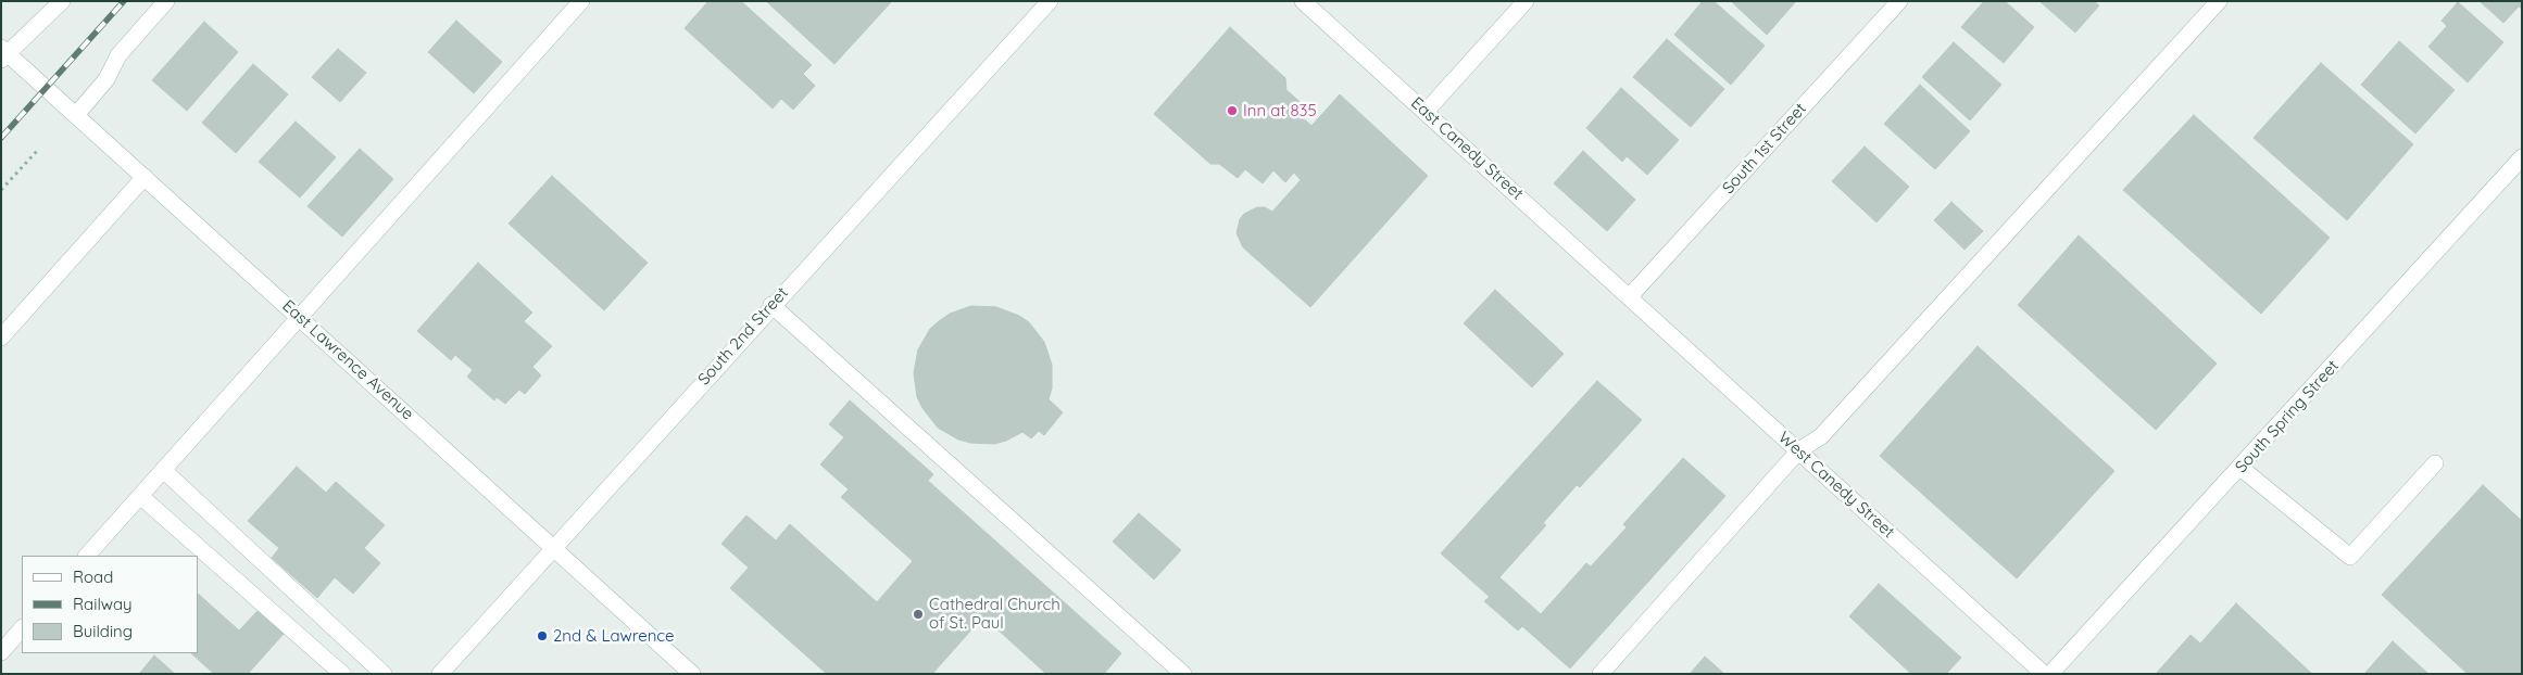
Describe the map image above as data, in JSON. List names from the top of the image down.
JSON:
{
  "streets": {
    "street": [
      "East Canedy Street",
      "South 1st Street",
      "South 2nd Street",
      "East Lawrence Avenue",
      "South Spring Street",
      "West Canedy Street"
    ]
  },
  "crossings": [
    ["East Canedy Street", "South 1st Street"],
    ["East Canedy Street", "West Canedy Street"],
    ["South 1st Street", "West Canedy Street"],
    ["South 2nd Street", "East Lawrence Avenue"]
  ],
  "places": ["Inn at 835", "Cathedral Church of St. Paul", "2nd & Lawrence"],
  "legend": ["Road", "Railway", "Building"]
}
